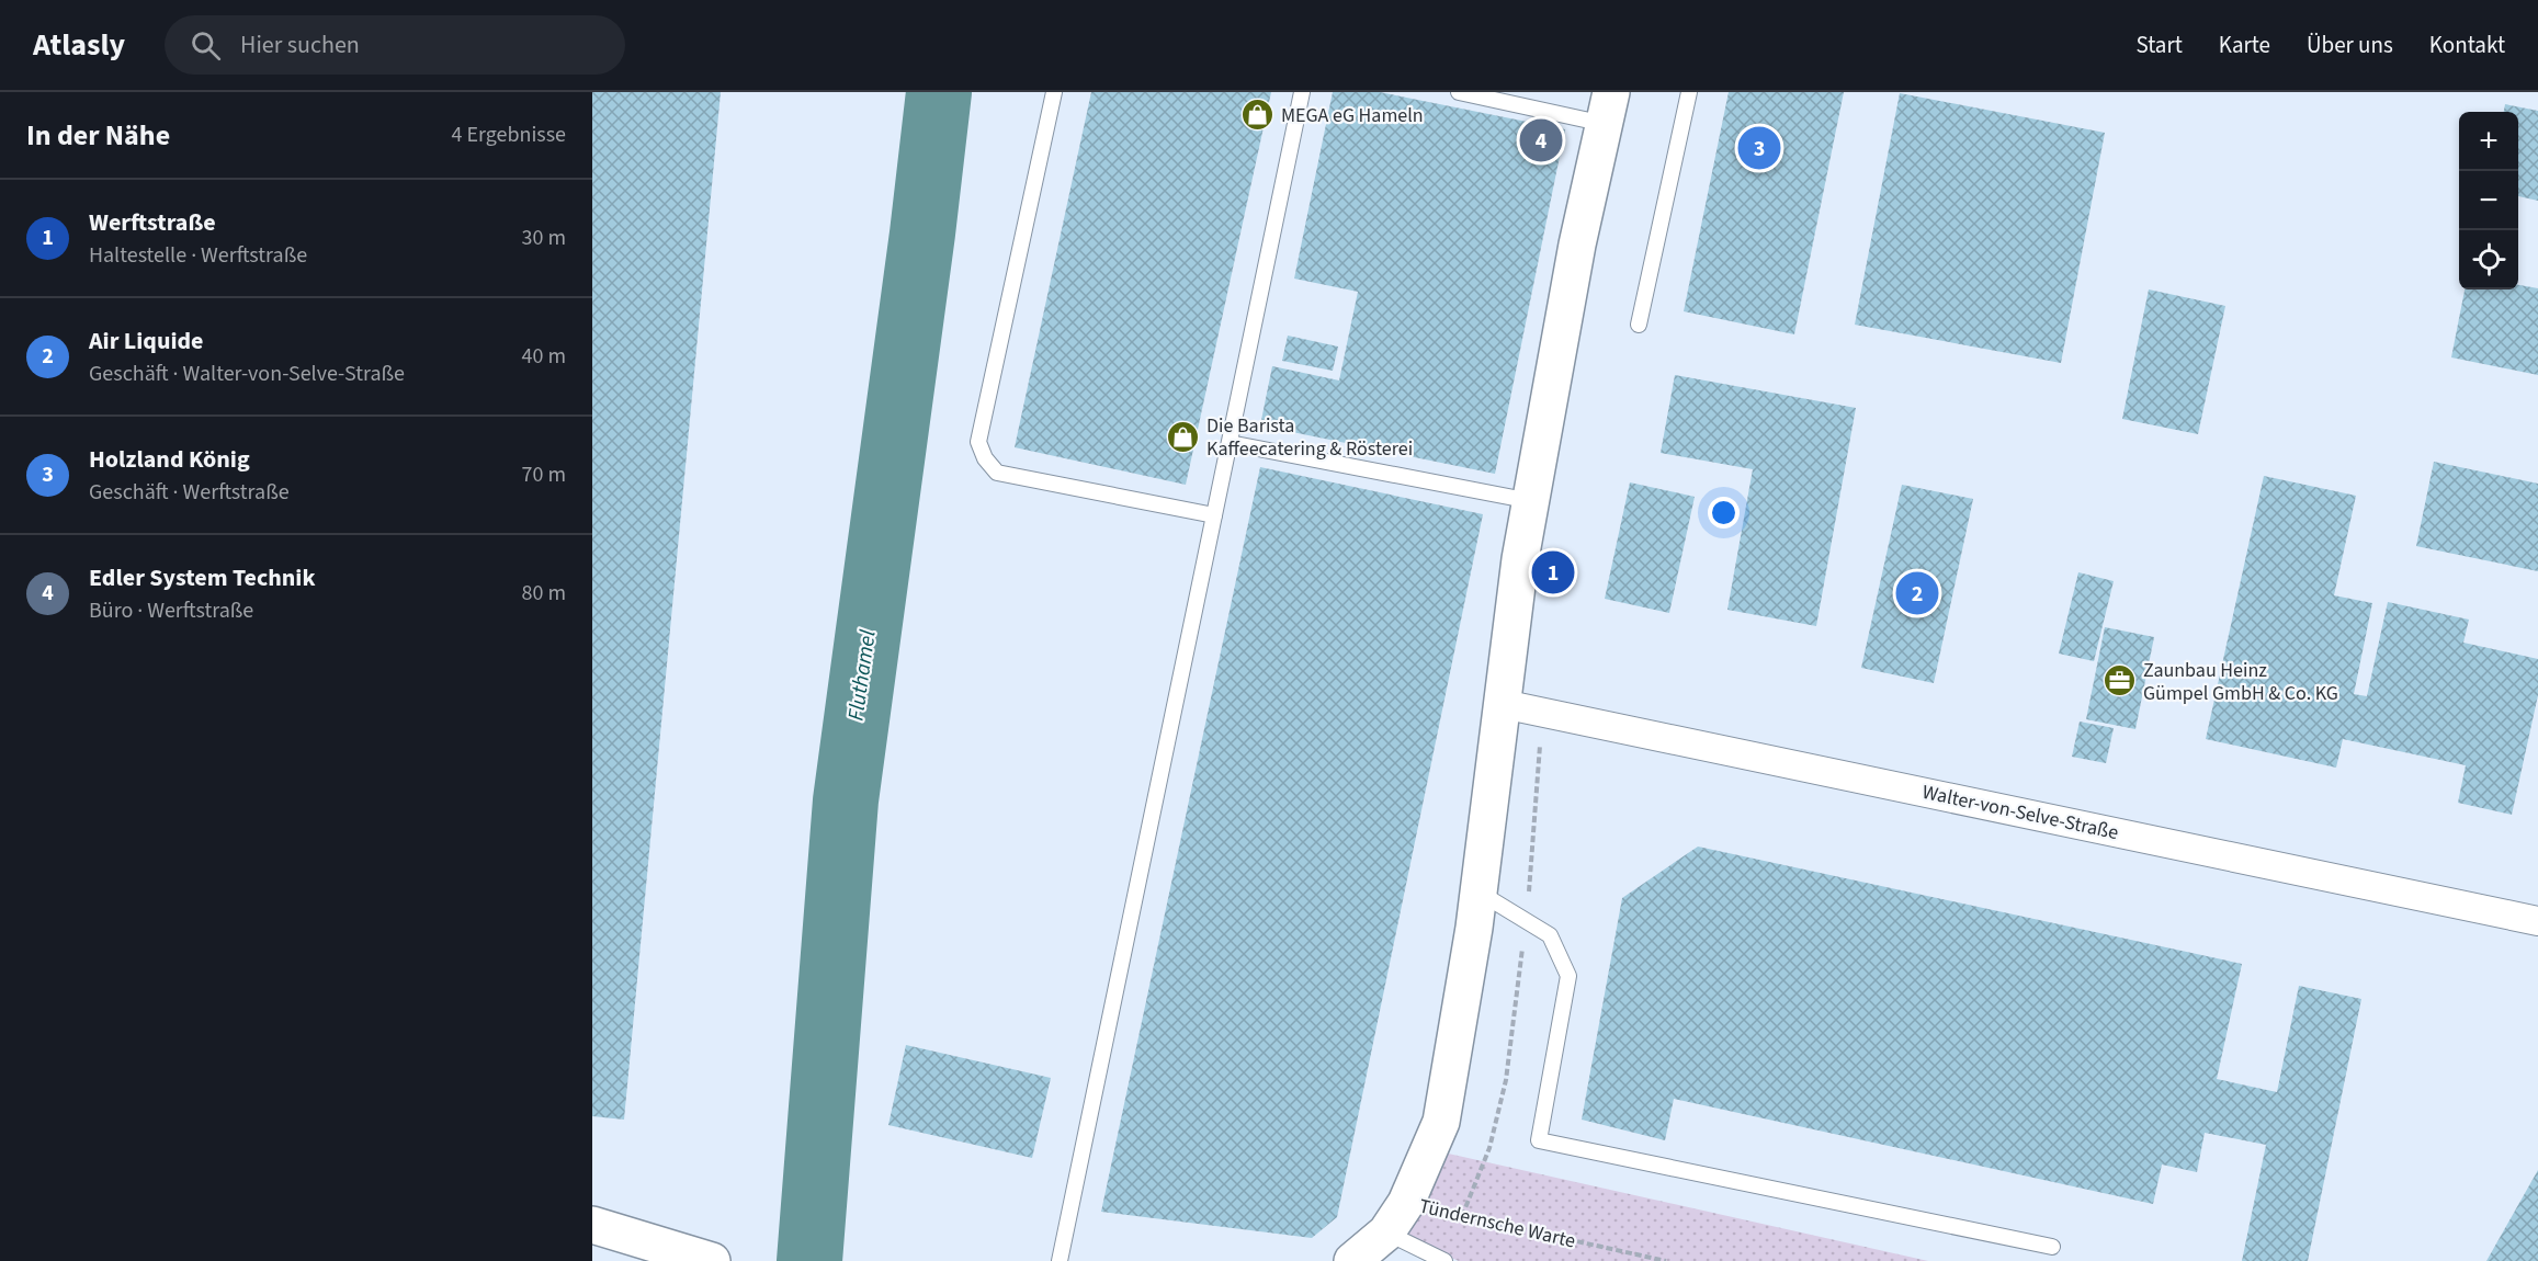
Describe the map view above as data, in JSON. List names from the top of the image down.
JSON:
{
  "streets": {
    "street": ["Walter-von-Selve-Straße"],
    "lane": ["Tündernsche Warte"]
  },
  "water": ["Fluthamel"],
  "places": {
    "shop": ["MEGA eG Hameln", "Die Barista Kaffeecatering & Rösterei"],
    "office": ["Zaunbau Heinz Gümpel GmbH & Co. KG"]
  },
  "page": {
    "header": "Atlasly",
    "search": "Hier suchen",
    "nav": [
      "Start",
      "Karte",
      "Über uns",
      "Kontakt"
    ],
    "heading": ["In der Nähe", "4 Ergebnisse"],
    "map_buttons": ["+", "−"],
    "pins": [
      "4",
      "3",
      "1",
      "2"
    ],
    "list": [
      {
        "mark": "1",
        "name": "Werftstraße",
        "note": "Haltestelle · Werftstraße",
        "value": "30 m"
      },
      {
        "mark": "2",
        "name": "Air Liquide",
        "note": "Geschäft · Walter-von-Selve-Straße",
        "value": "40 m"
      },
      {
        "mark": "3",
        "name": "Holzland König",
        "note": "Geschäft · Werftstraße",
        "value": "70 m"
      },
      {
        "mark": "4",
        "name": "Edler System Technik",
        "note": "Büro · Werftstraße",
        "value": "80 m"
      }
    ]
  }
}
